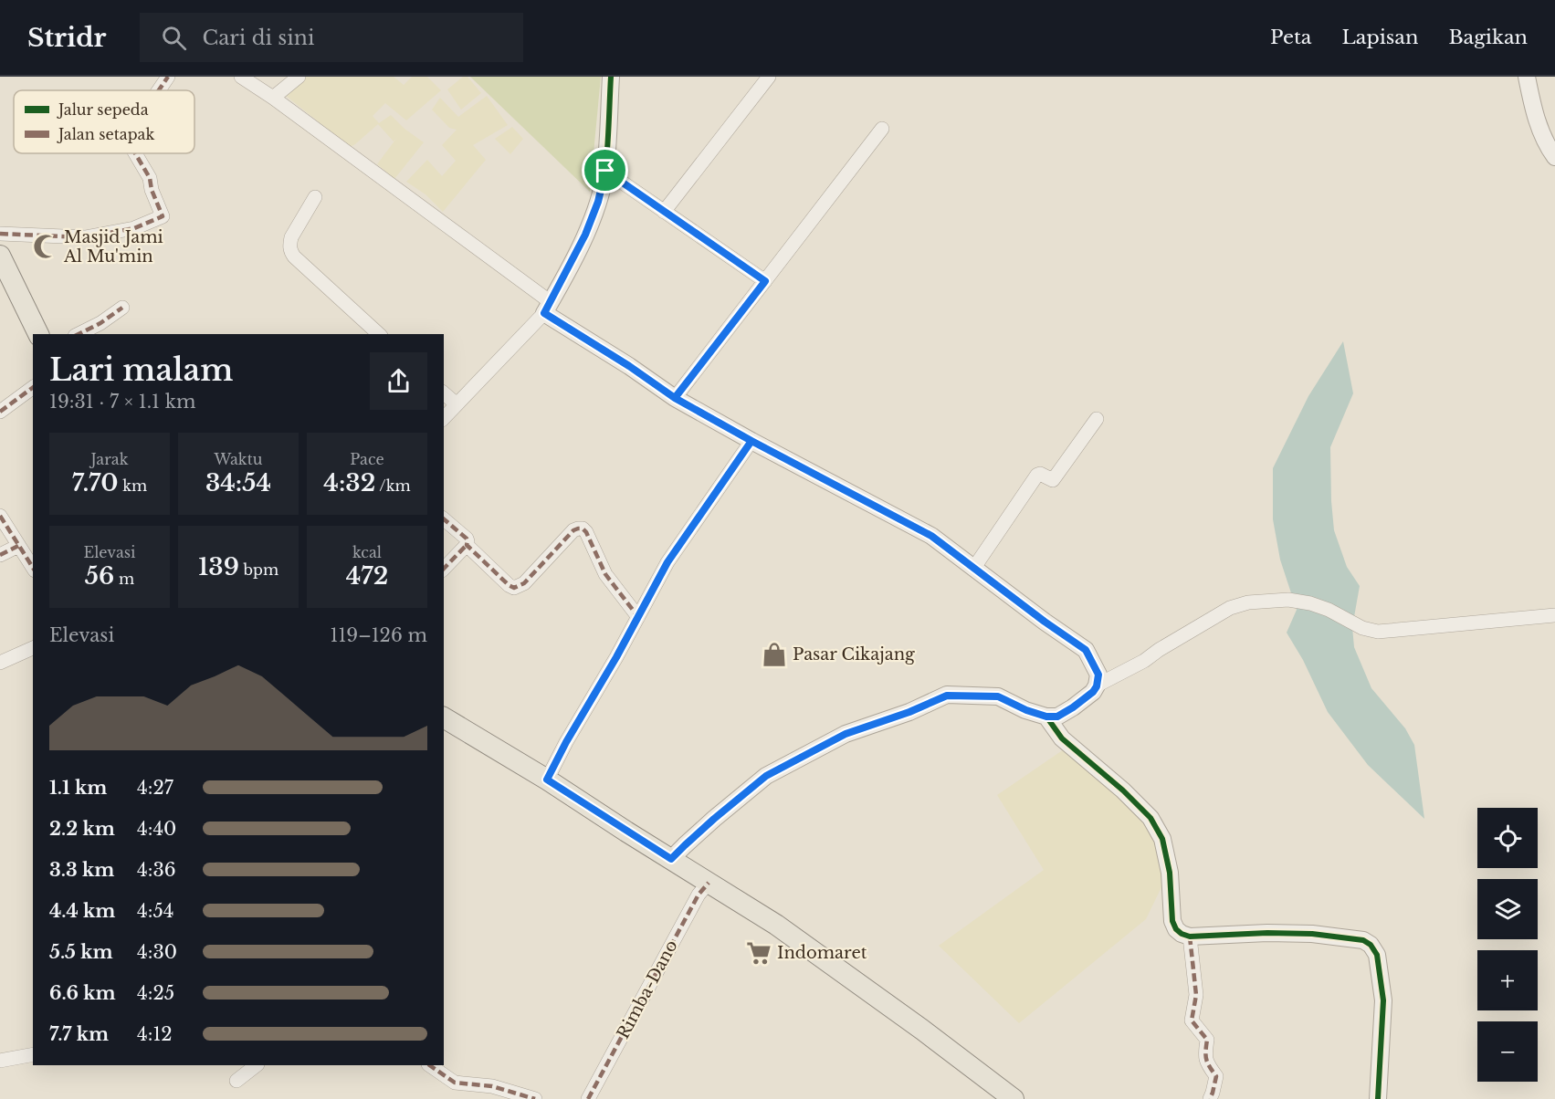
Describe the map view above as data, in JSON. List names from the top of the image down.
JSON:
{
  "streets": {
    "street": ["Rimba-Dano"]
  },
  "places": {
    "mosque": ["Masjid Jami Al Mu'min"],
    "shop": ["Pasar Cikajang"],
    "supermarket": ["Indomaret"]
  },
  "legend": ["Jalur sepeda", "Jalan setapak"],
  "page": {
    "header": "Stridr",
    "search": "Cari di sini",
    "nav": ["Peta", "Lapisan", "Bagikan"],
    "heading": ["Lari malam", "19:31 · 7 × 1.1 km"],
    "stats": [
      ["Jarak", "7.70 km"],
      ["Waktu", "34:54"],
      ["Pace", "4:32 /km"],
      ["Elevasi", "56 m"],
      ["139 bpm"],
      ["kcal", "472"]
    ],
    "chart": ["Elevasi", "119–126 m"],
    "list": [
      {
        "name": "1.1 km",
        "note": "4:27"
      },
      {
        "name": "2.2 km",
        "note": "4:40"
      },
      {
        "name": "3.3 km",
        "note": "4:36"
      },
      {
        "name": "4.4 km",
        "note": "4:54"
      },
      {
        "name": "5.5 km",
        "note": "4:30"
      },
      {
        "name": "6.6 km",
        "note": "4:25"
      },
      {
        "name": "7.7 km",
        "note": "4:12"
      }
    ],
    "map_buttons": ["+", "−"]
  }
}
